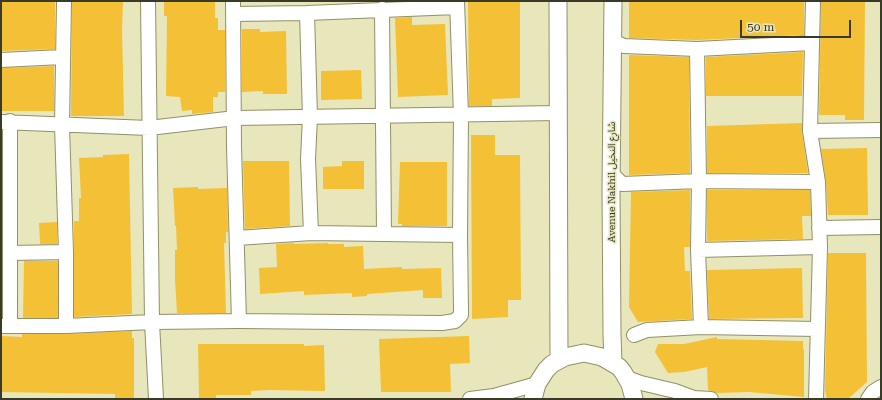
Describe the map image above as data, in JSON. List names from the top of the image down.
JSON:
{
  "streets": {
    "street": ["Avenue Nakhil شارع النخيل"]
  },
  "scale_bar": "50 m"
}
